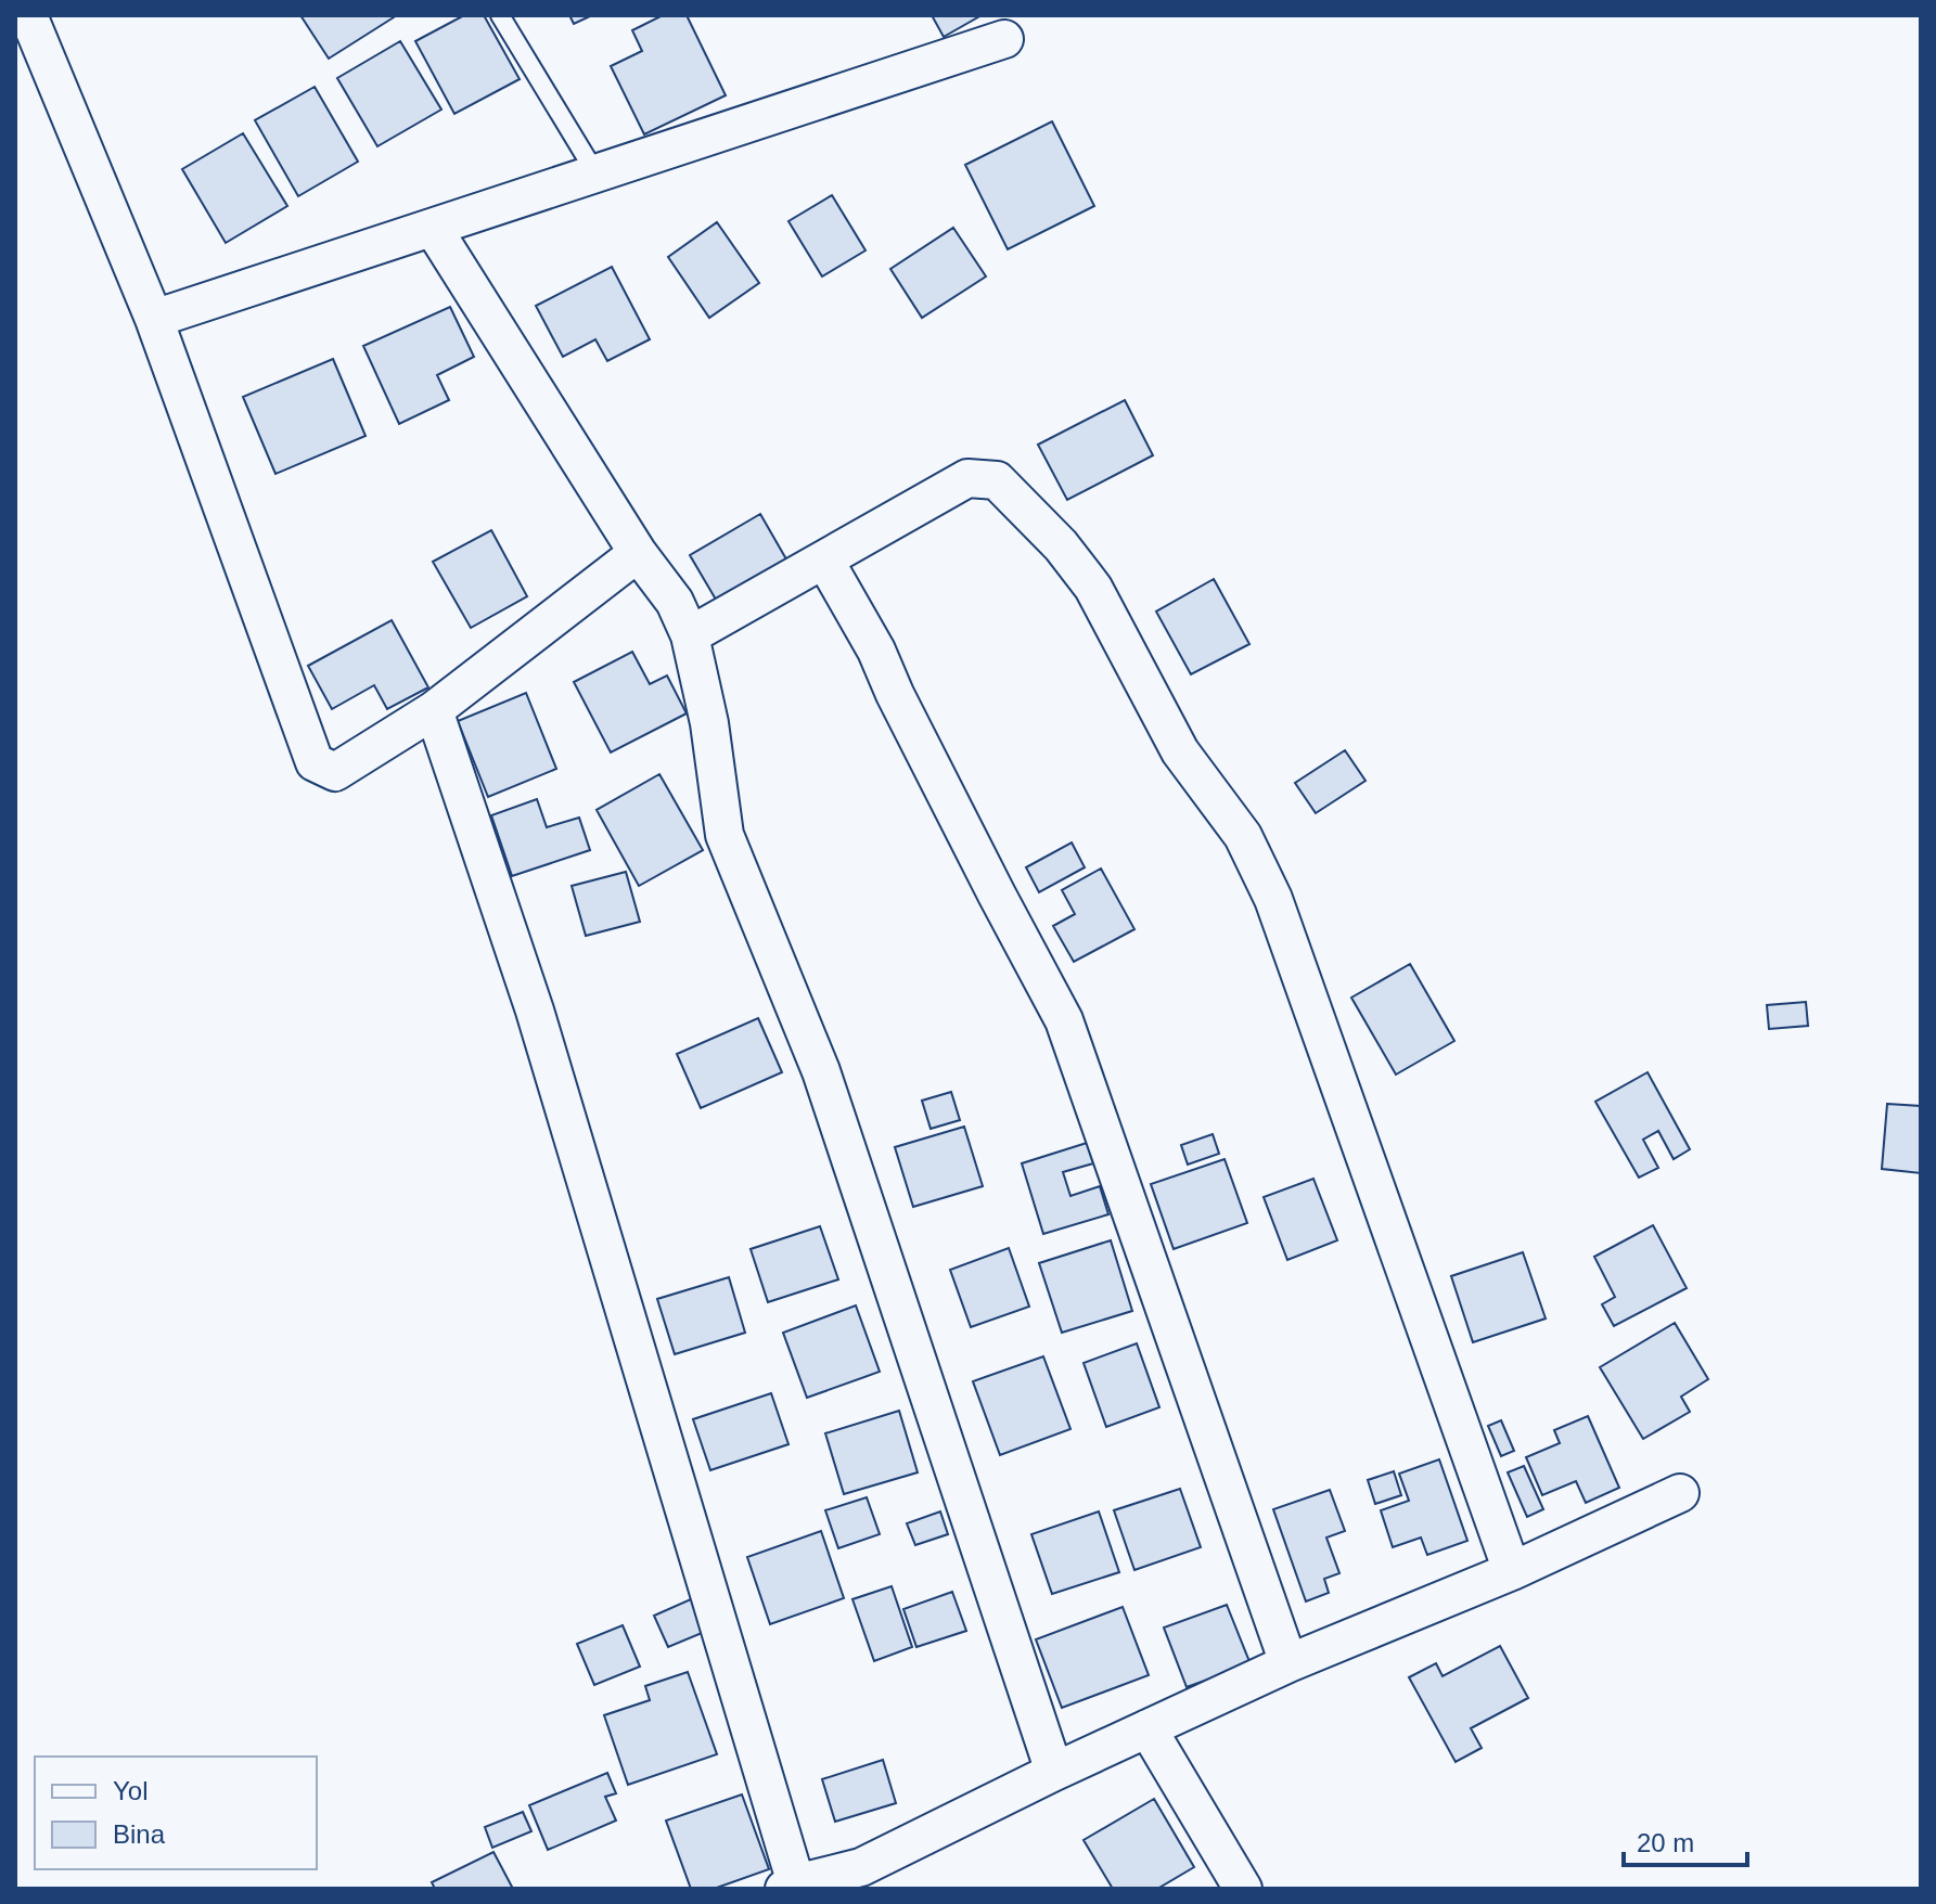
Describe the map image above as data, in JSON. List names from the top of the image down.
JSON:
{
  "legend": ["Yol", "Bina"],
  "scale_bar": "20 m"
}
